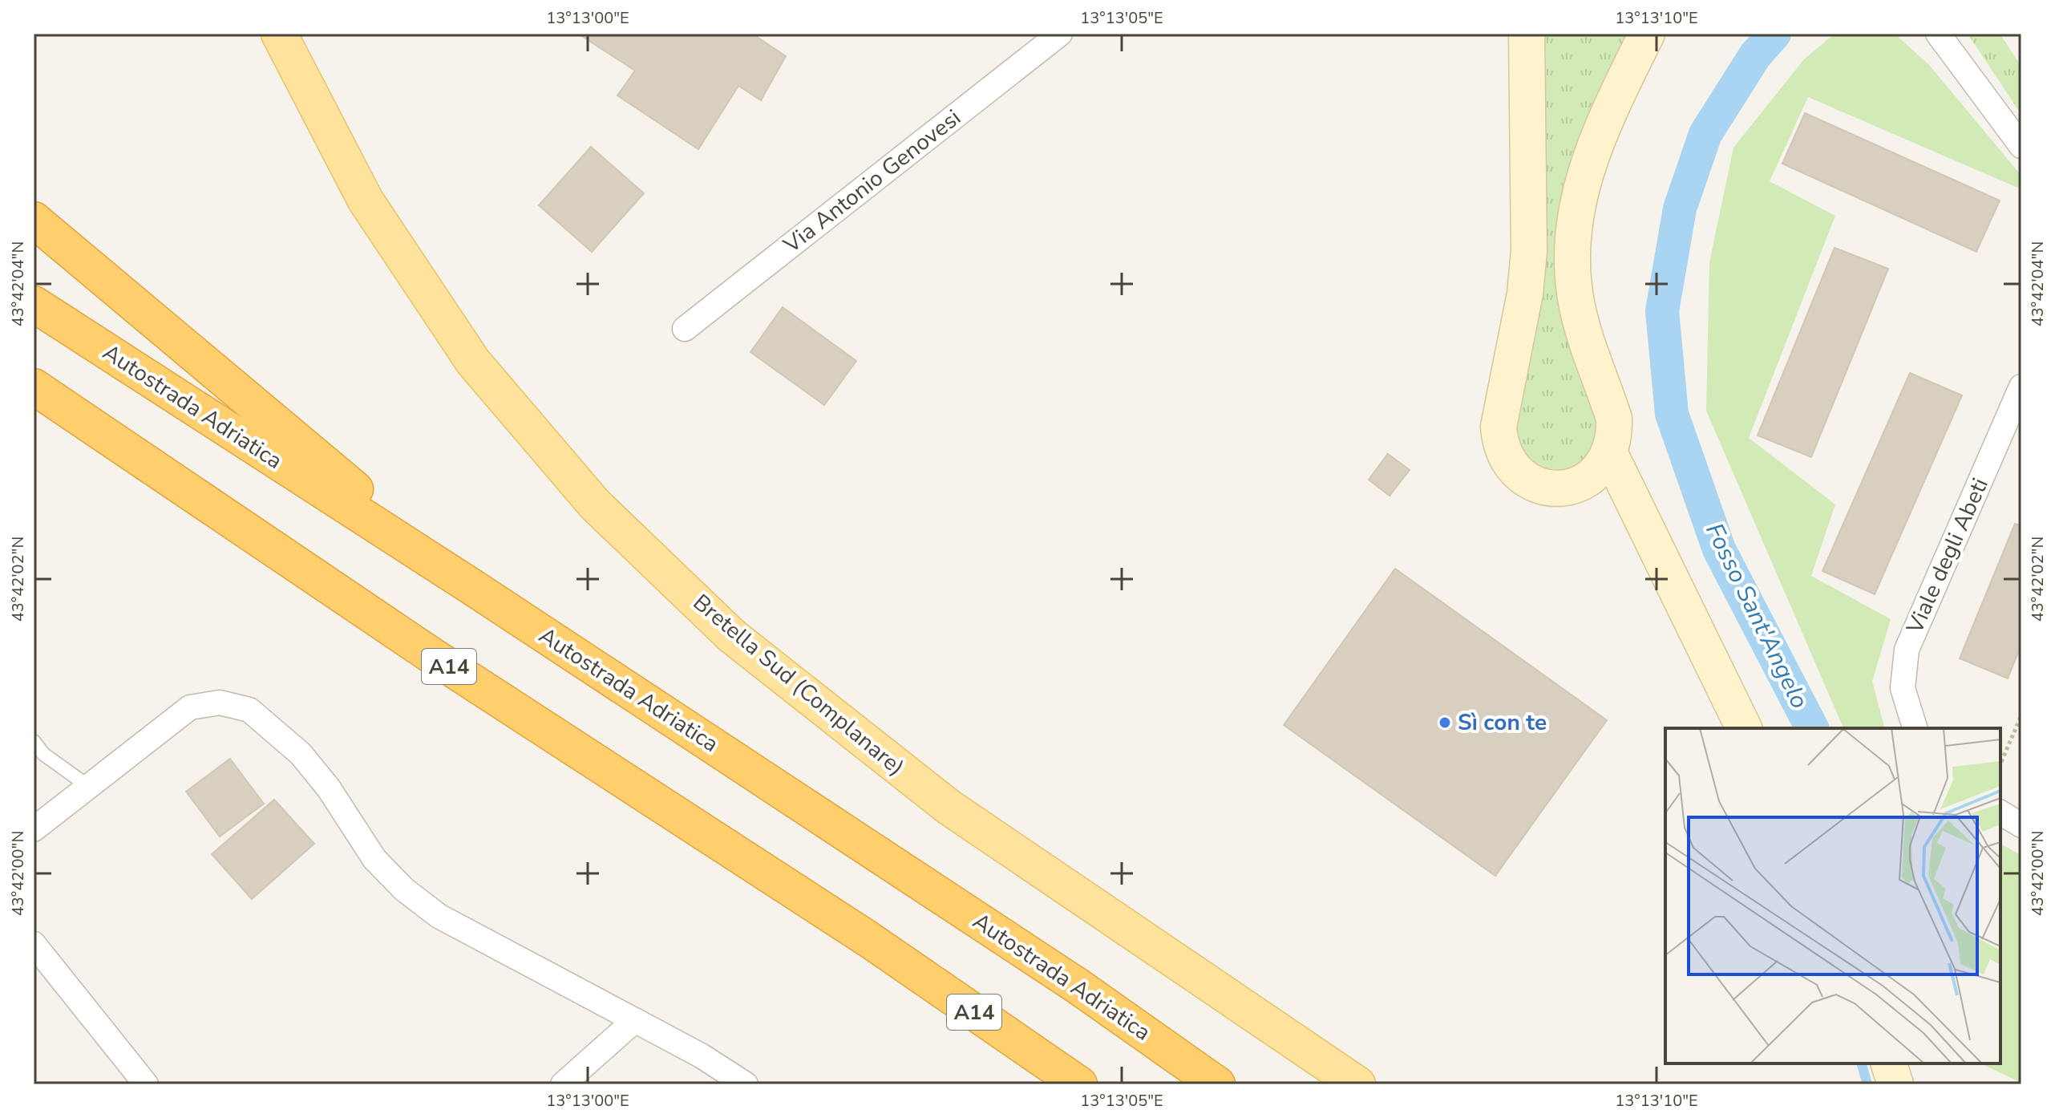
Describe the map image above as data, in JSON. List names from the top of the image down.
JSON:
{
  "streets": {
    "highway": ["Autostrada Adriatica", "A14"],
    "main road": ["Bretella Sud (Complanare)"],
    "street": ["Via Antonio Genovesi", "Viale degli Abeti"]
  },
  "water": ["Fosso Sant'Angelo"],
  "places": ["Sì con te"],
  "coordinates": [
    "13°13'00\"E",
    "13°13'05\"E",
    "13°13'10\"E",
    "43°42'04\"N",
    "43°42'02\"N",
    "43°42'00\"N"
  ]
}
